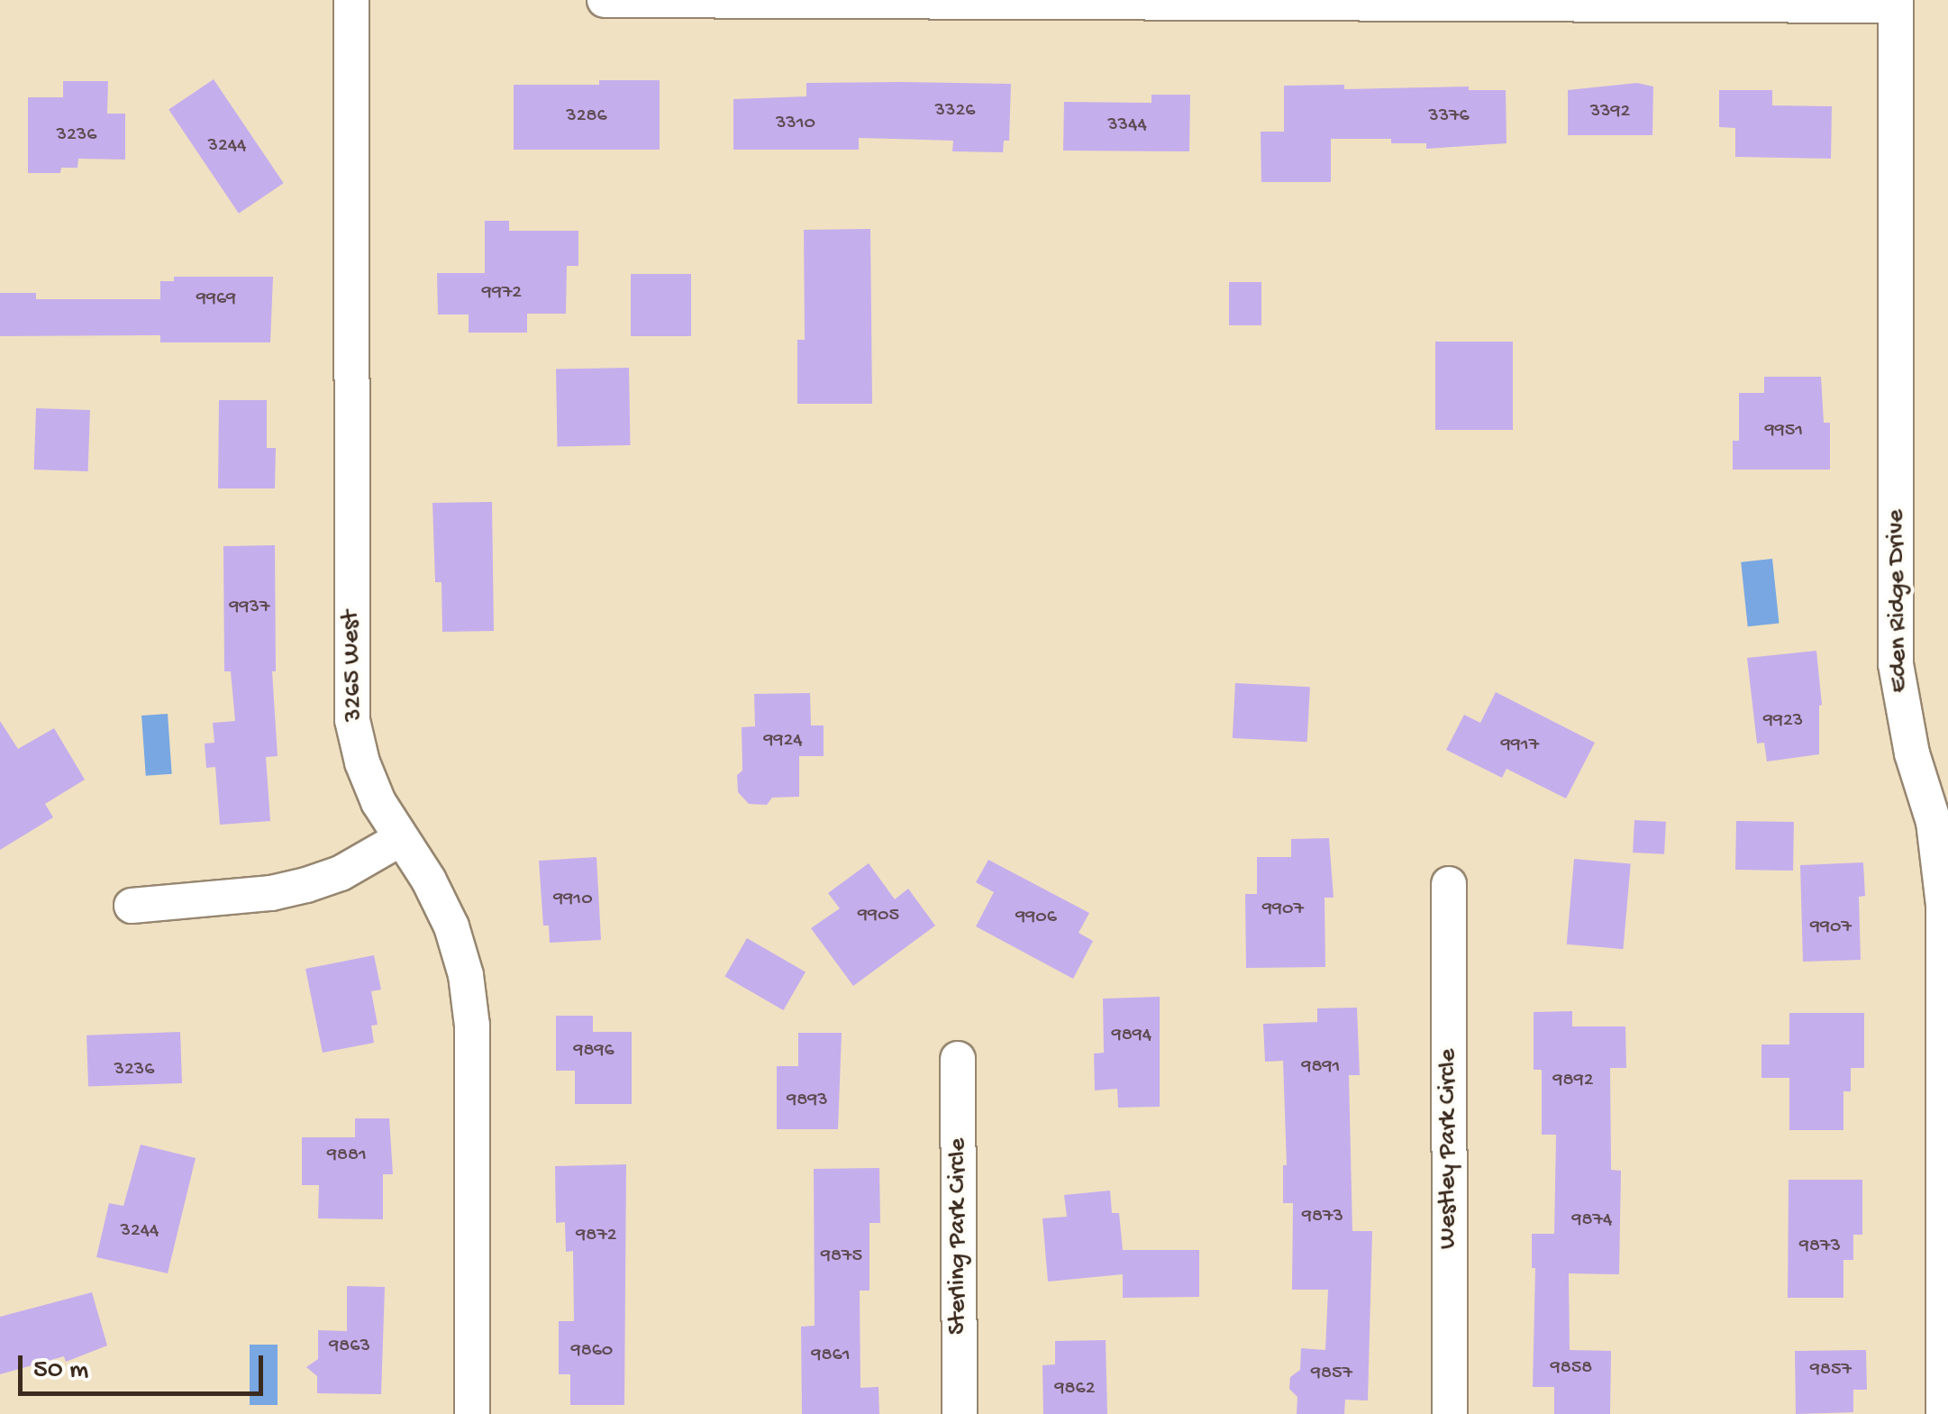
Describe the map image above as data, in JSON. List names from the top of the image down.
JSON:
{
  "streets": {
    "street": [
      "Eden Ridge Drive",
      "3265 West",
      "Westley Park Circle",
      "Sterling Park Circle"
    ]
  },
  "house_numbers": [
    "3326",
    "3392",
    "3286",
    "3376",
    "3310",
    "3344",
    "3236",
    "3244",
    "9972",
    "9969",
    "9951",
    "9937",
    "9923",
    "9924",
    "9917",
    "9910",
    "9907",
    "9905",
    "9906",
    "9907",
    "9894",
    "9896",
    "9891",
    "3236",
    "9892",
    "9893",
    "9881",
    "9873",
    "9874",
    "3244",
    "9872",
    "9873",
    "9875",
    "9863",
    "9860",
    "9861",
    "9858",
    "9857",
    "9857",
    "9862"
  ],
  "scale_bar": "50 m"
}
